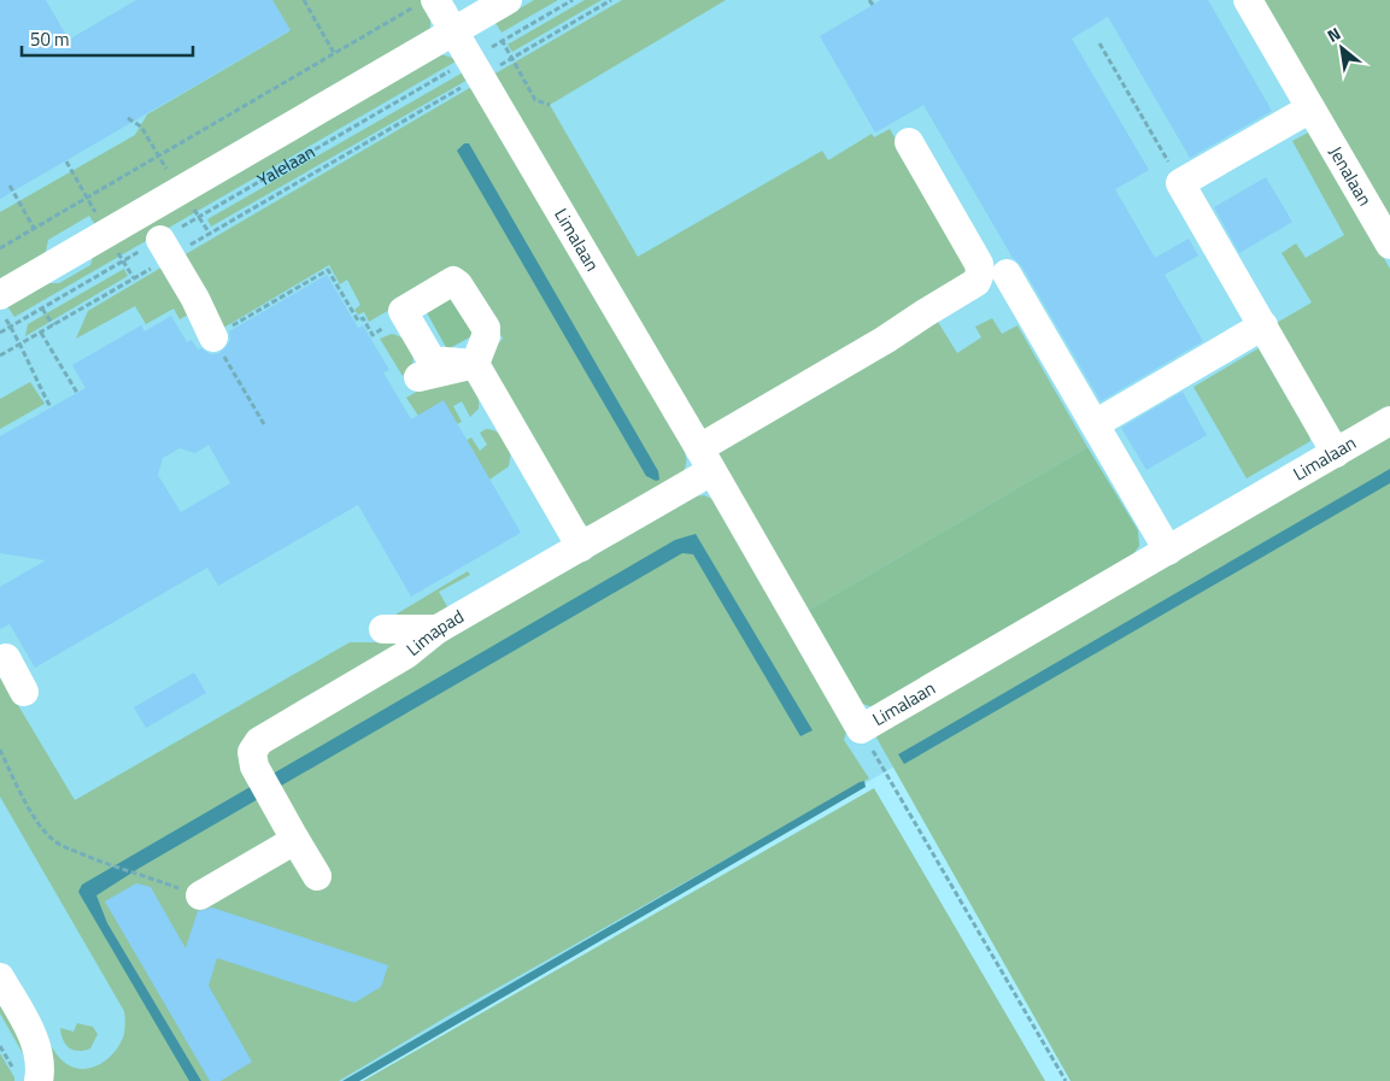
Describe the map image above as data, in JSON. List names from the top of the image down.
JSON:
{
  "streets": {
    "street": [
      "Yalelaan",
      "Jenalaan",
      "Limalaan",
      "Limapad"
    ]
  },
  "crossings": [
    ["Yalelaan", "Limalaan"],
    ["Limalaan", "Limapad"]
  ],
  "scale_bar": "50 m",
  "north": "top left"
}
